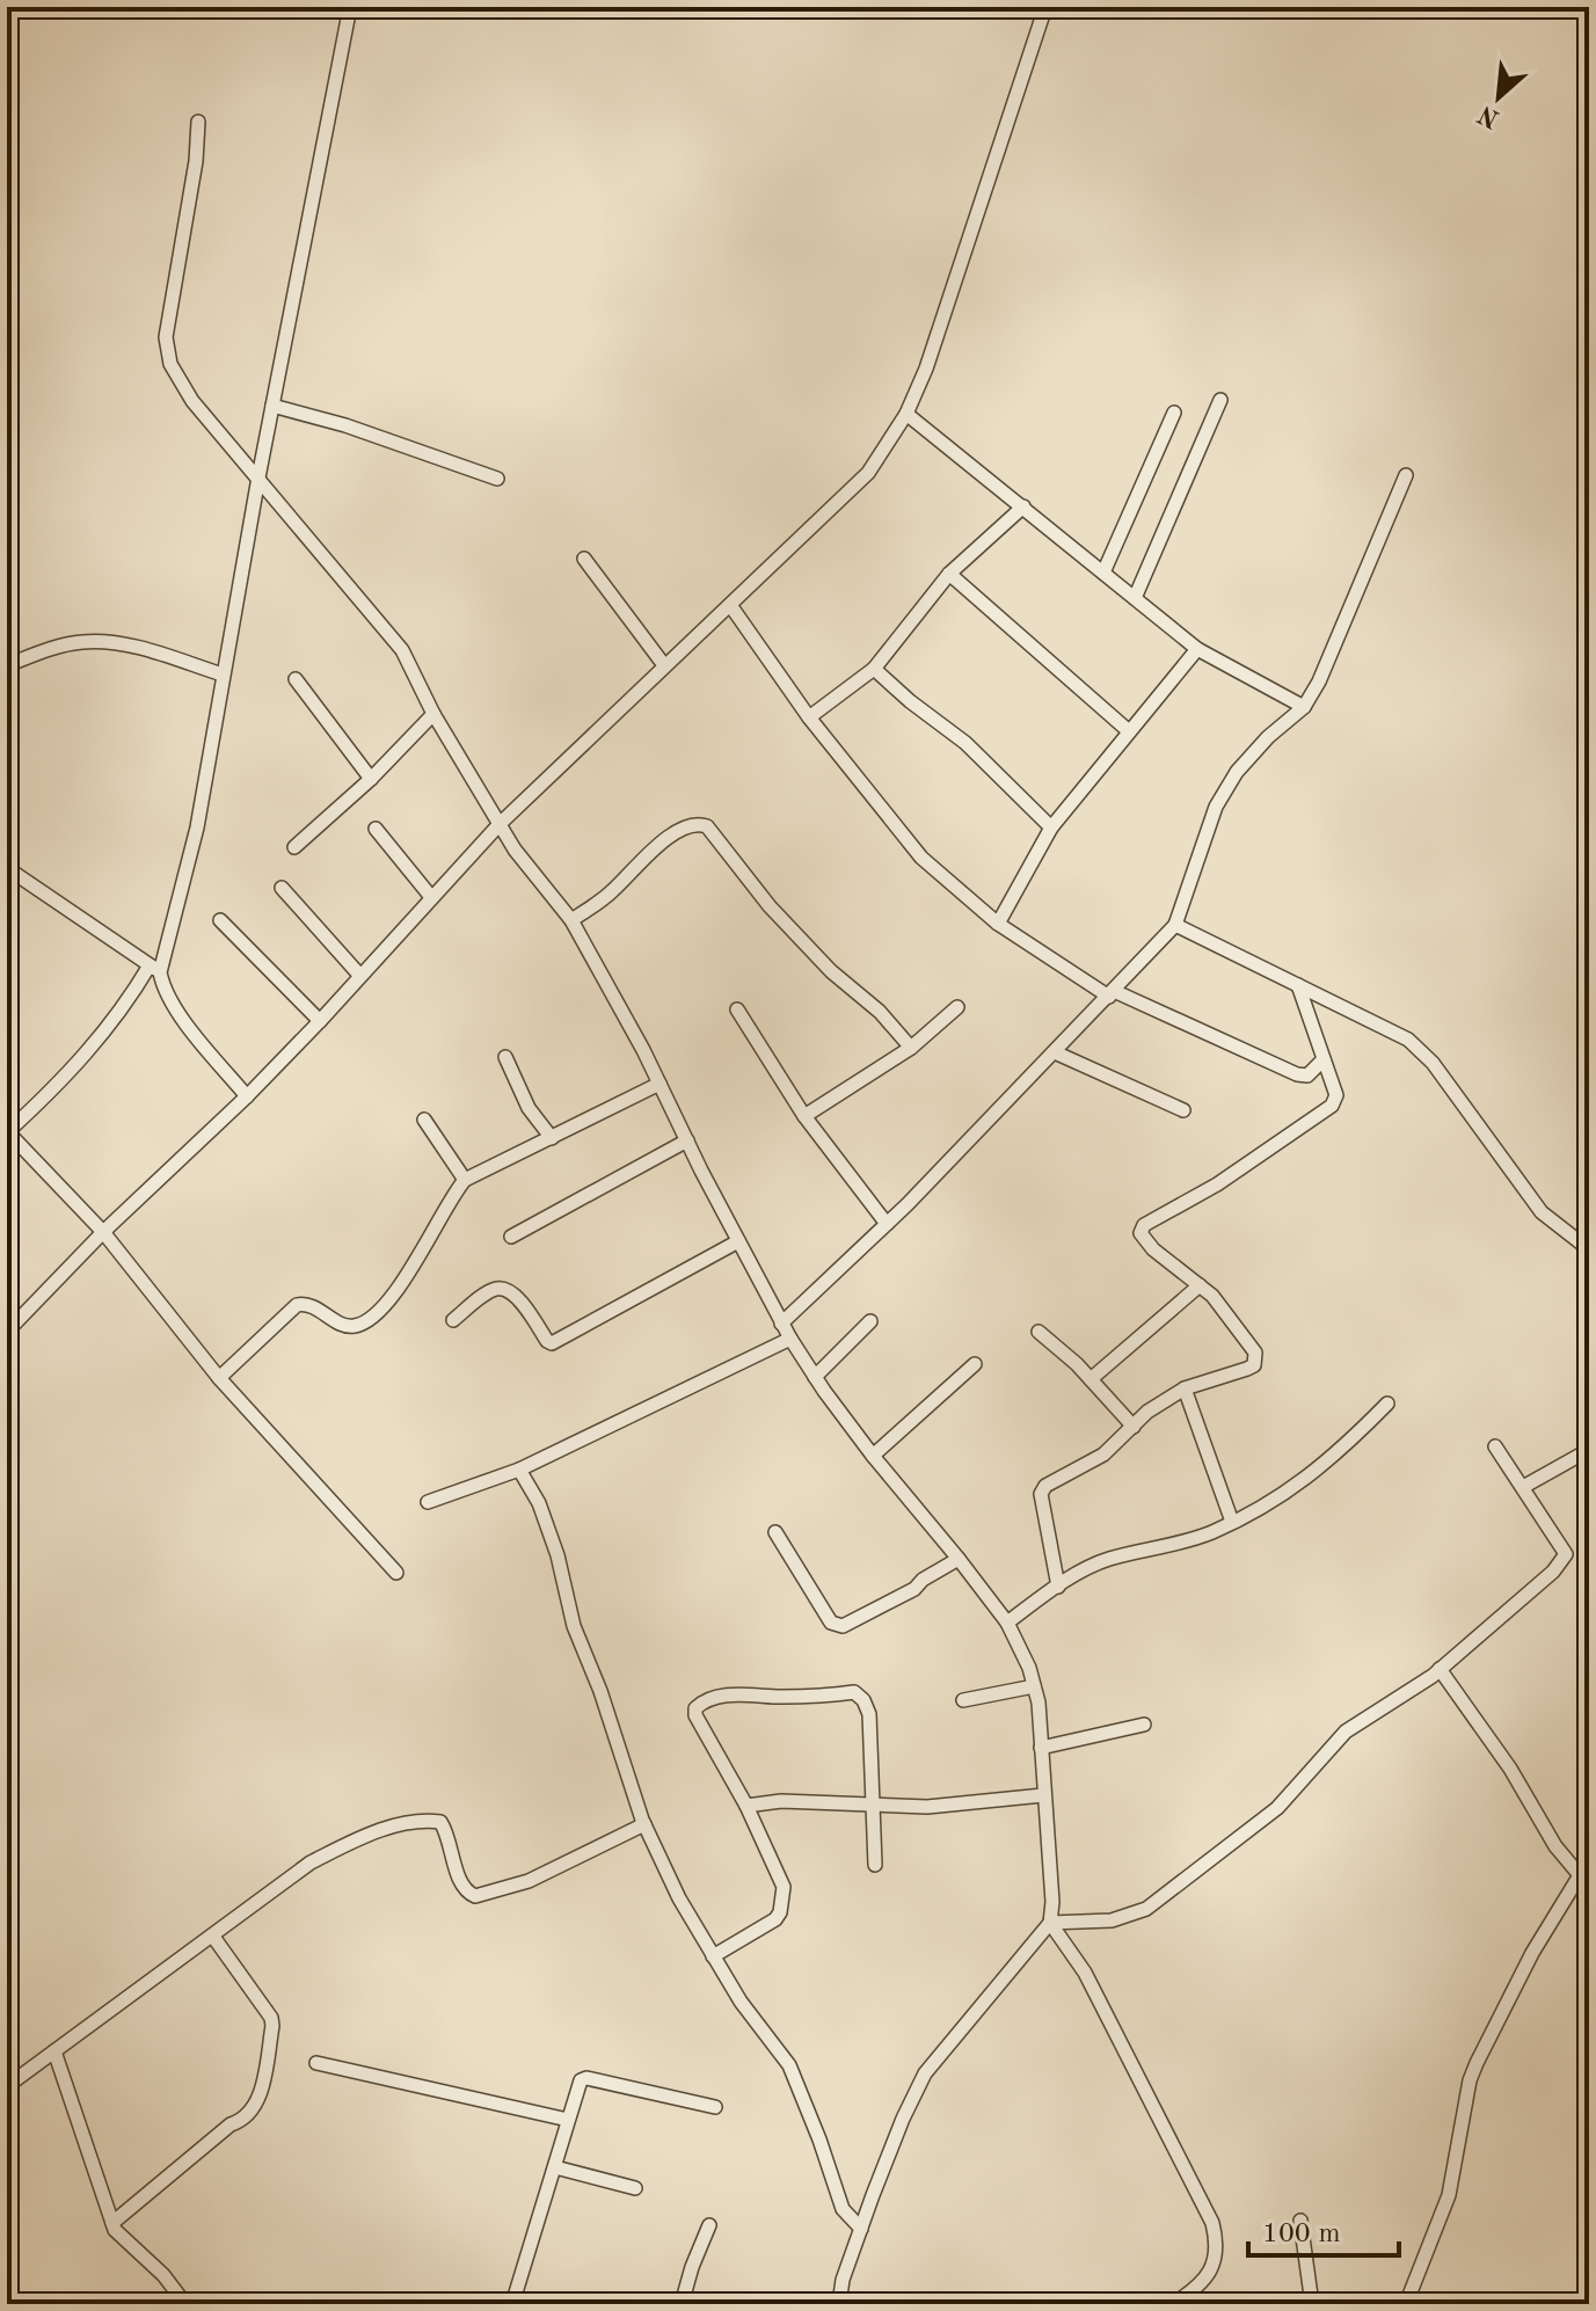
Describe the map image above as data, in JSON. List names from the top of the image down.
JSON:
{
  "scale_bar": "100 m",
  "north": "bottom left"
}
